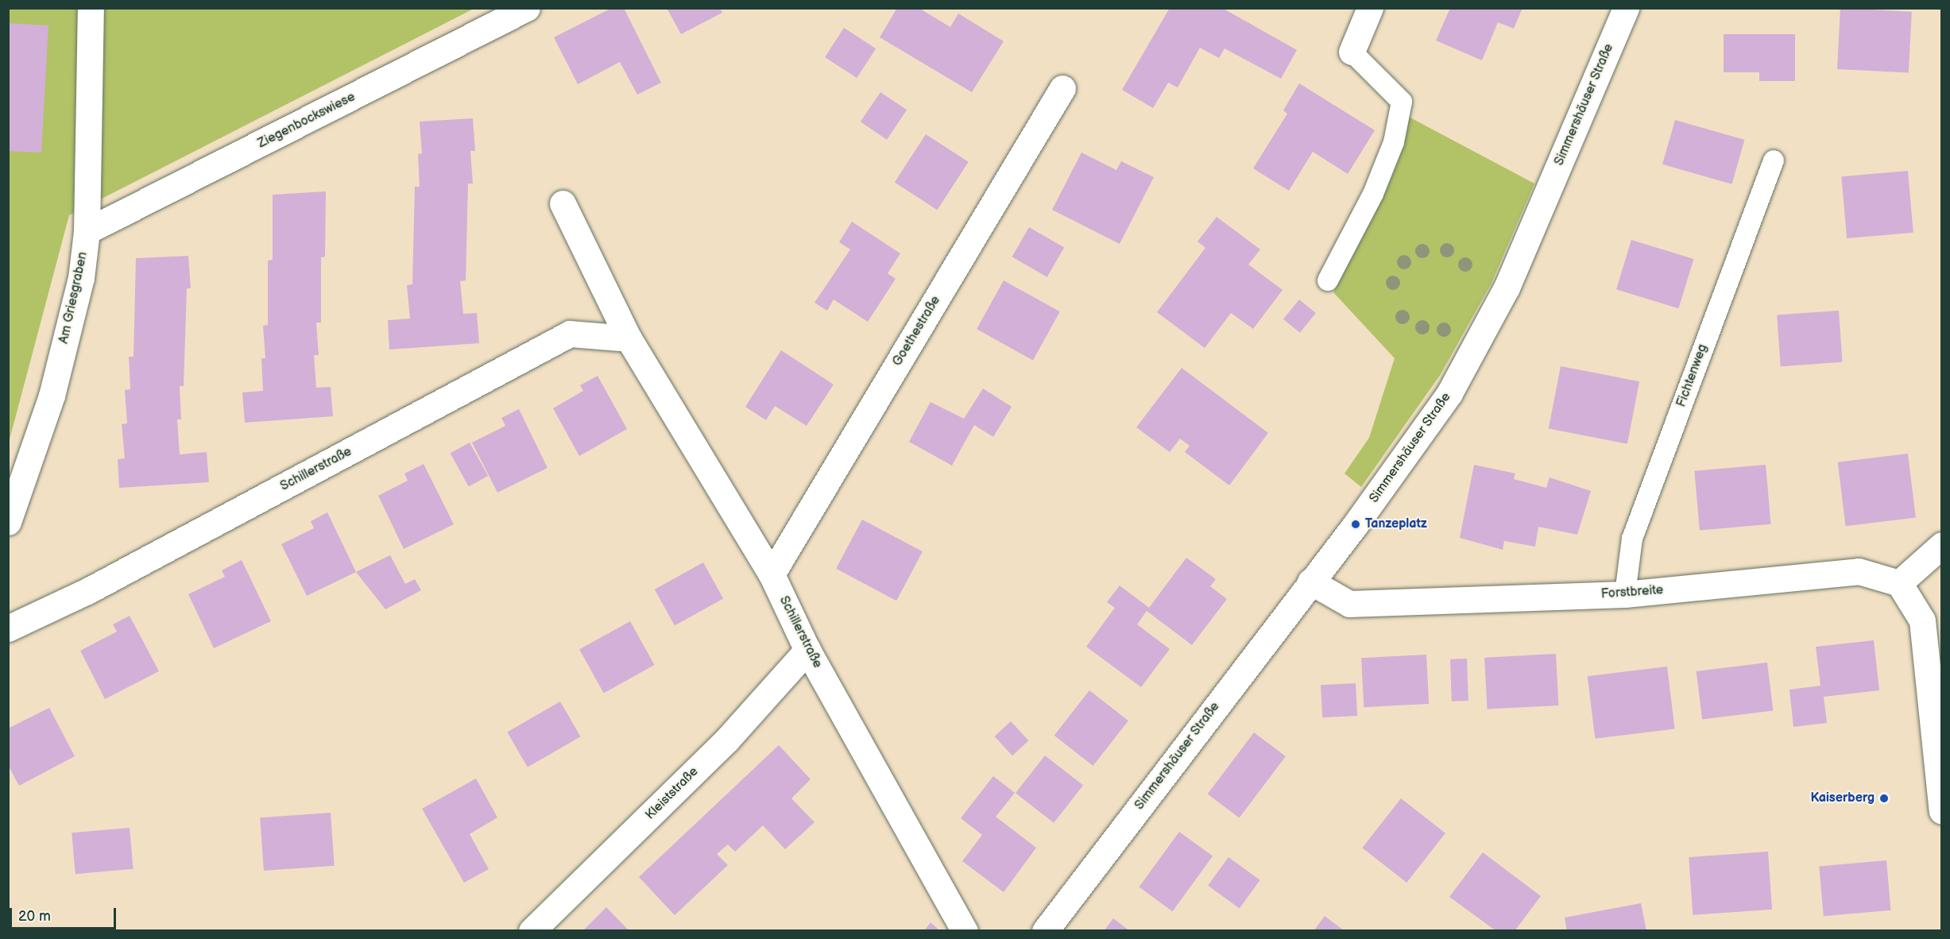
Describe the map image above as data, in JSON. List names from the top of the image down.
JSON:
{
  "streets": {
    "street": [
      "Simmershäuser Straße",
      "Ziegenbockswiese",
      "Am Griesgraben",
      "Goethestraße",
      "Schillerstraße",
      "Forstbreite",
      "Kleiststraße"
    ],
    "lane": ["Fichtenweg"]
  },
  "crossings": [
    ["Simmershäuser Straße", "Forstbreite"],
    ["Ziegenbockswiese", "Am Griesgraben"],
    ["Goethestraße", "Schillerstraße"],
    ["Fichtenweg", "Forstbreite"],
    ["Schillerstraße", "Kleiststraße"]
  ],
  "places": ["Tanzeplatz", "Kaiserberg"],
  "scale_bar": "20 m"
}
